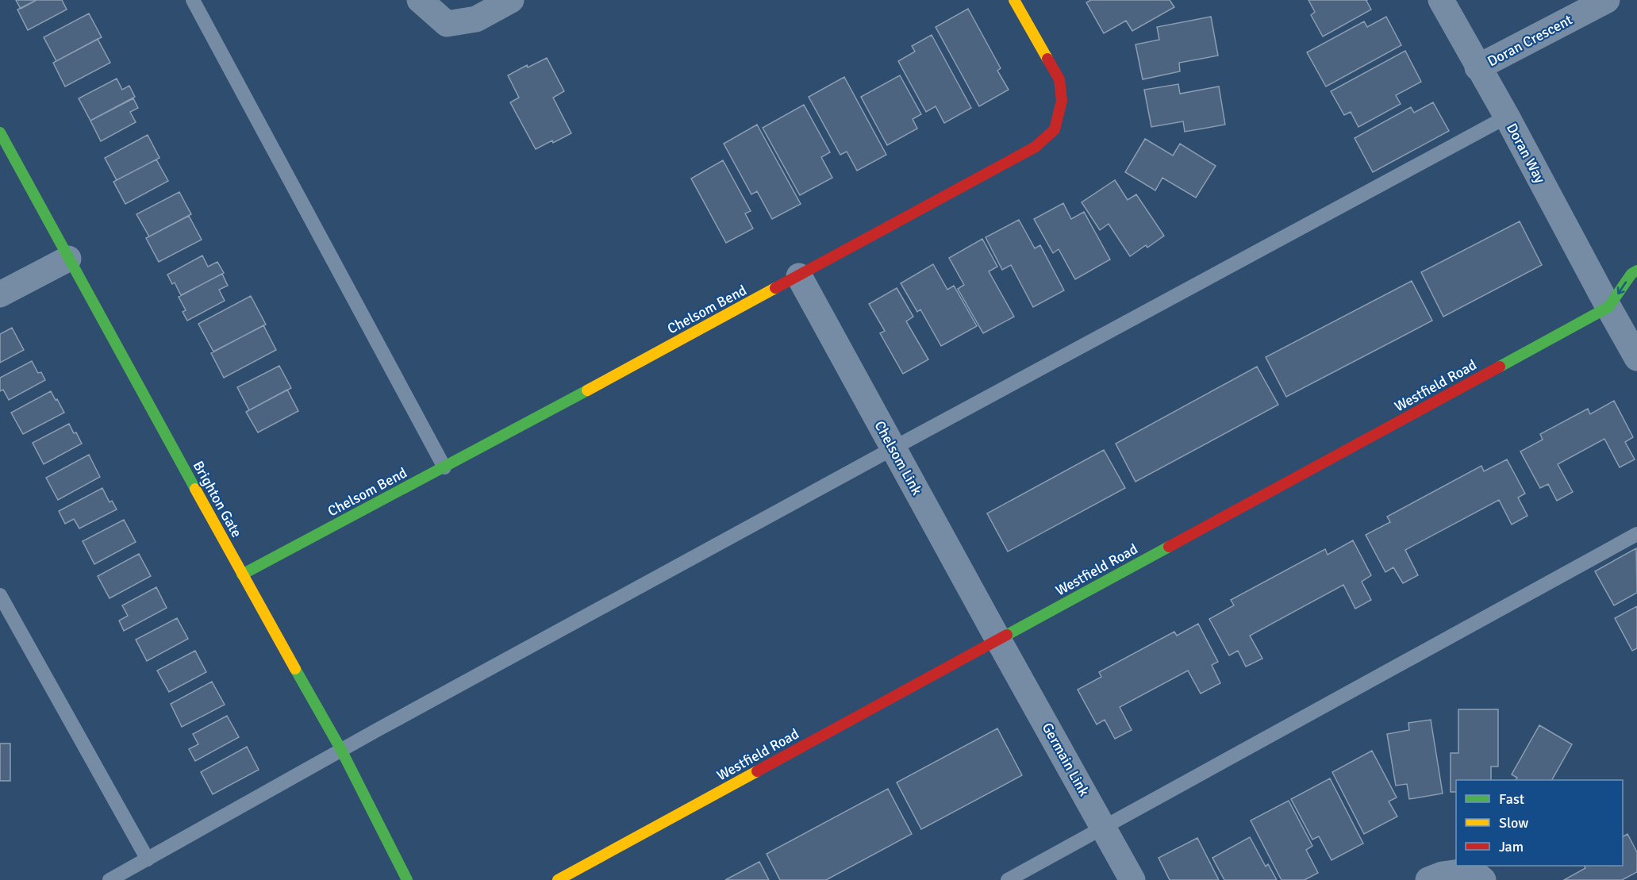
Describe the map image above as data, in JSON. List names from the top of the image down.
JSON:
{
  "streets": {
    "street": [
      "Doran Crescent",
      "Doran Way",
      "Chelsom Bend",
      "Westfield Road",
      "Chelsom Link",
      "Brighton Gate",
      "Germain Link"
    ]
  },
  "crossings": [
    ["Doran Crescent", "Doran Way"],
    ["Doran Way", "Westfield Road"],
    ["Chelsom Bend", "Chelsom Link"],
    ["Chelsom Bend", "Brighton Gate"],
    ["Westfield Road", "Chelsom Link"],
    ["Westfield Road", "Germain Link"],
    ["Chelsom Link", "Germain Link"]
  ],
  "legend": ["Fast", "Slow", "Jam"]
}
